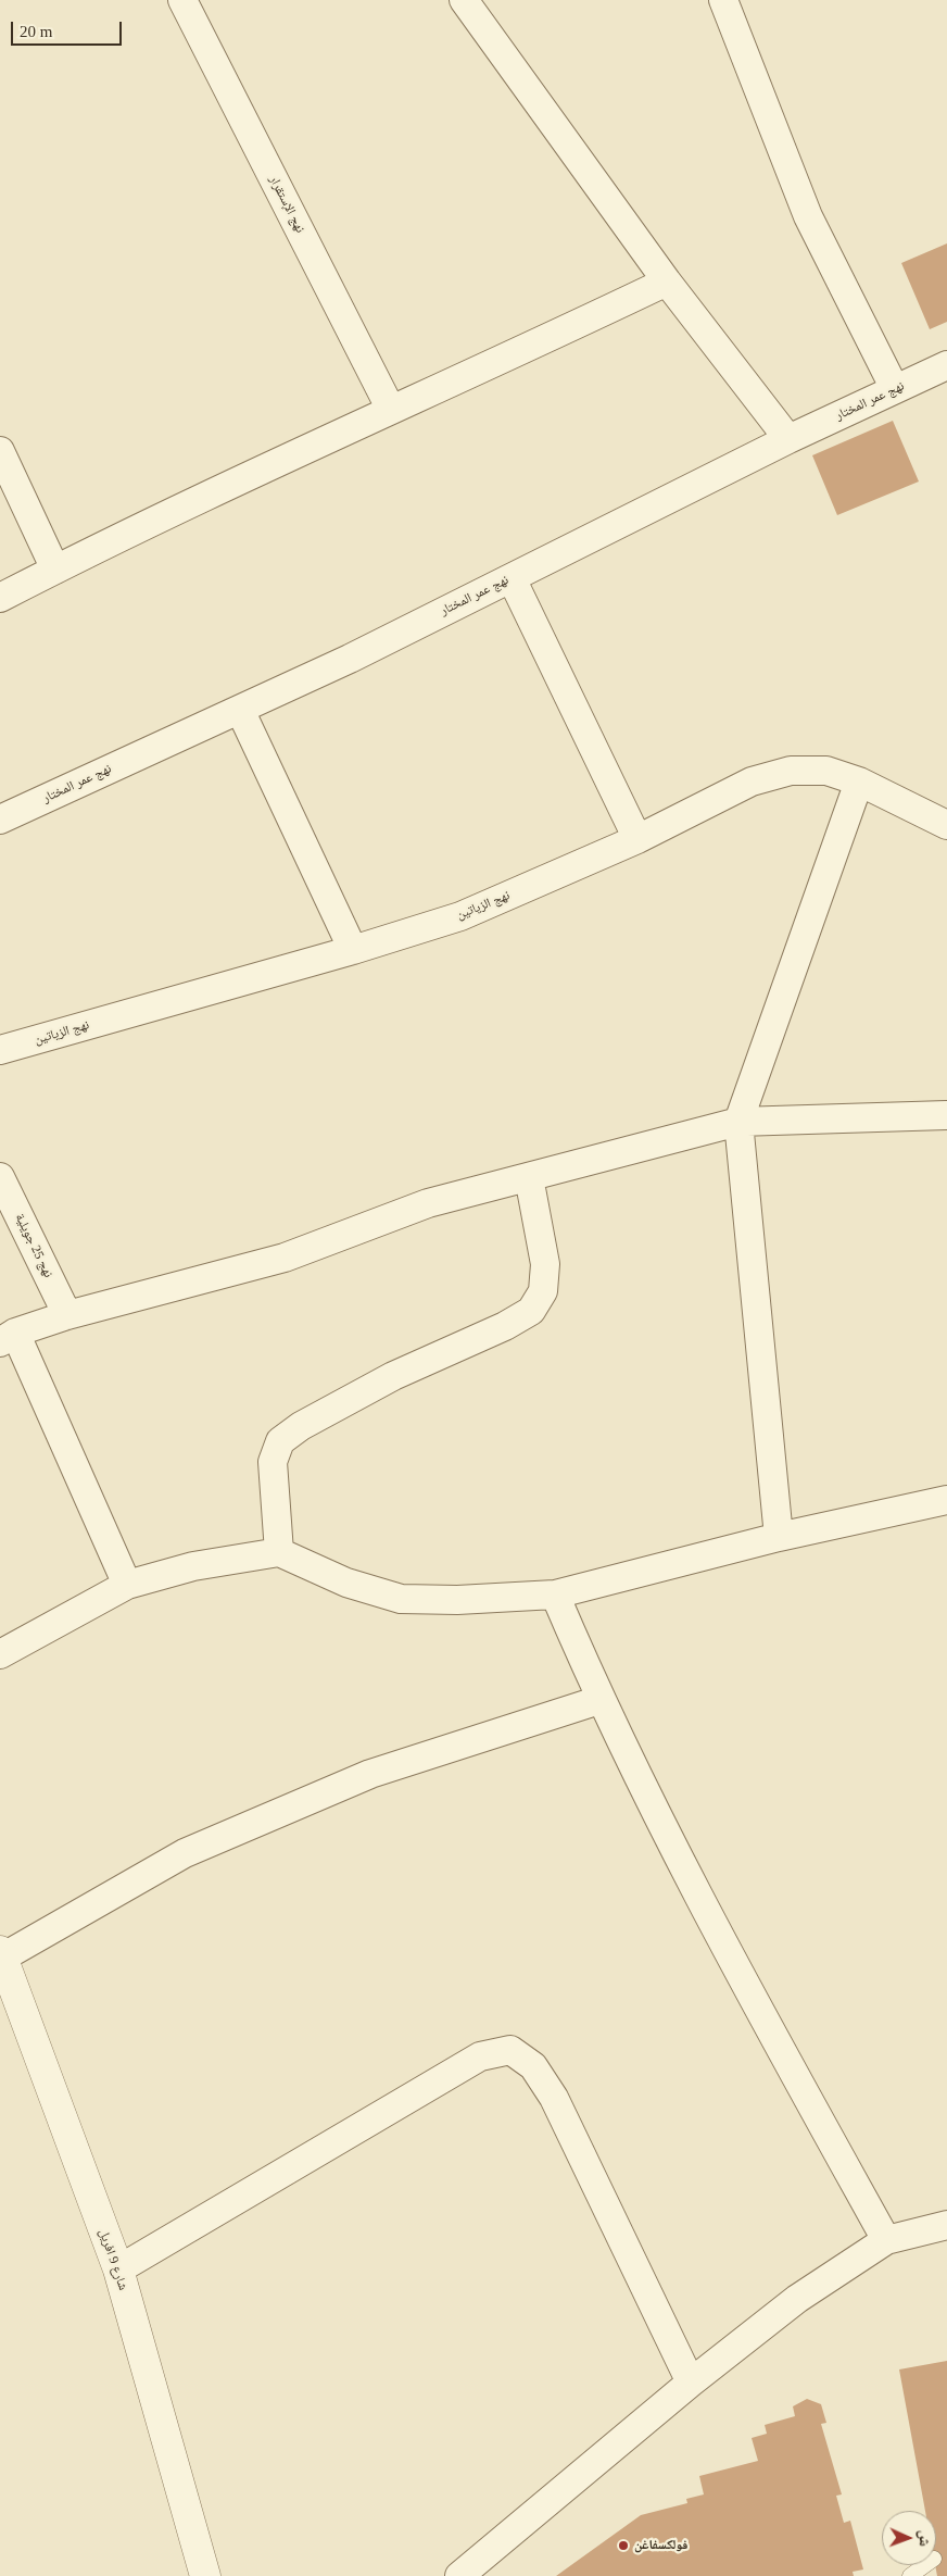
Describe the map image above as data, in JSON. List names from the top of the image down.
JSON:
{
  "streets": {
    "street": [
      "نهج الإستقرار",
      "نهج عمر المختار",
      "نهج الزياتين",
      "نهج 25 جويلية",
      "شارع 9 افريل"
    ]
  },
  "places": ["فولكسفاغن"],
  "scale_bar": "20 m",
  "north": "right"
}
